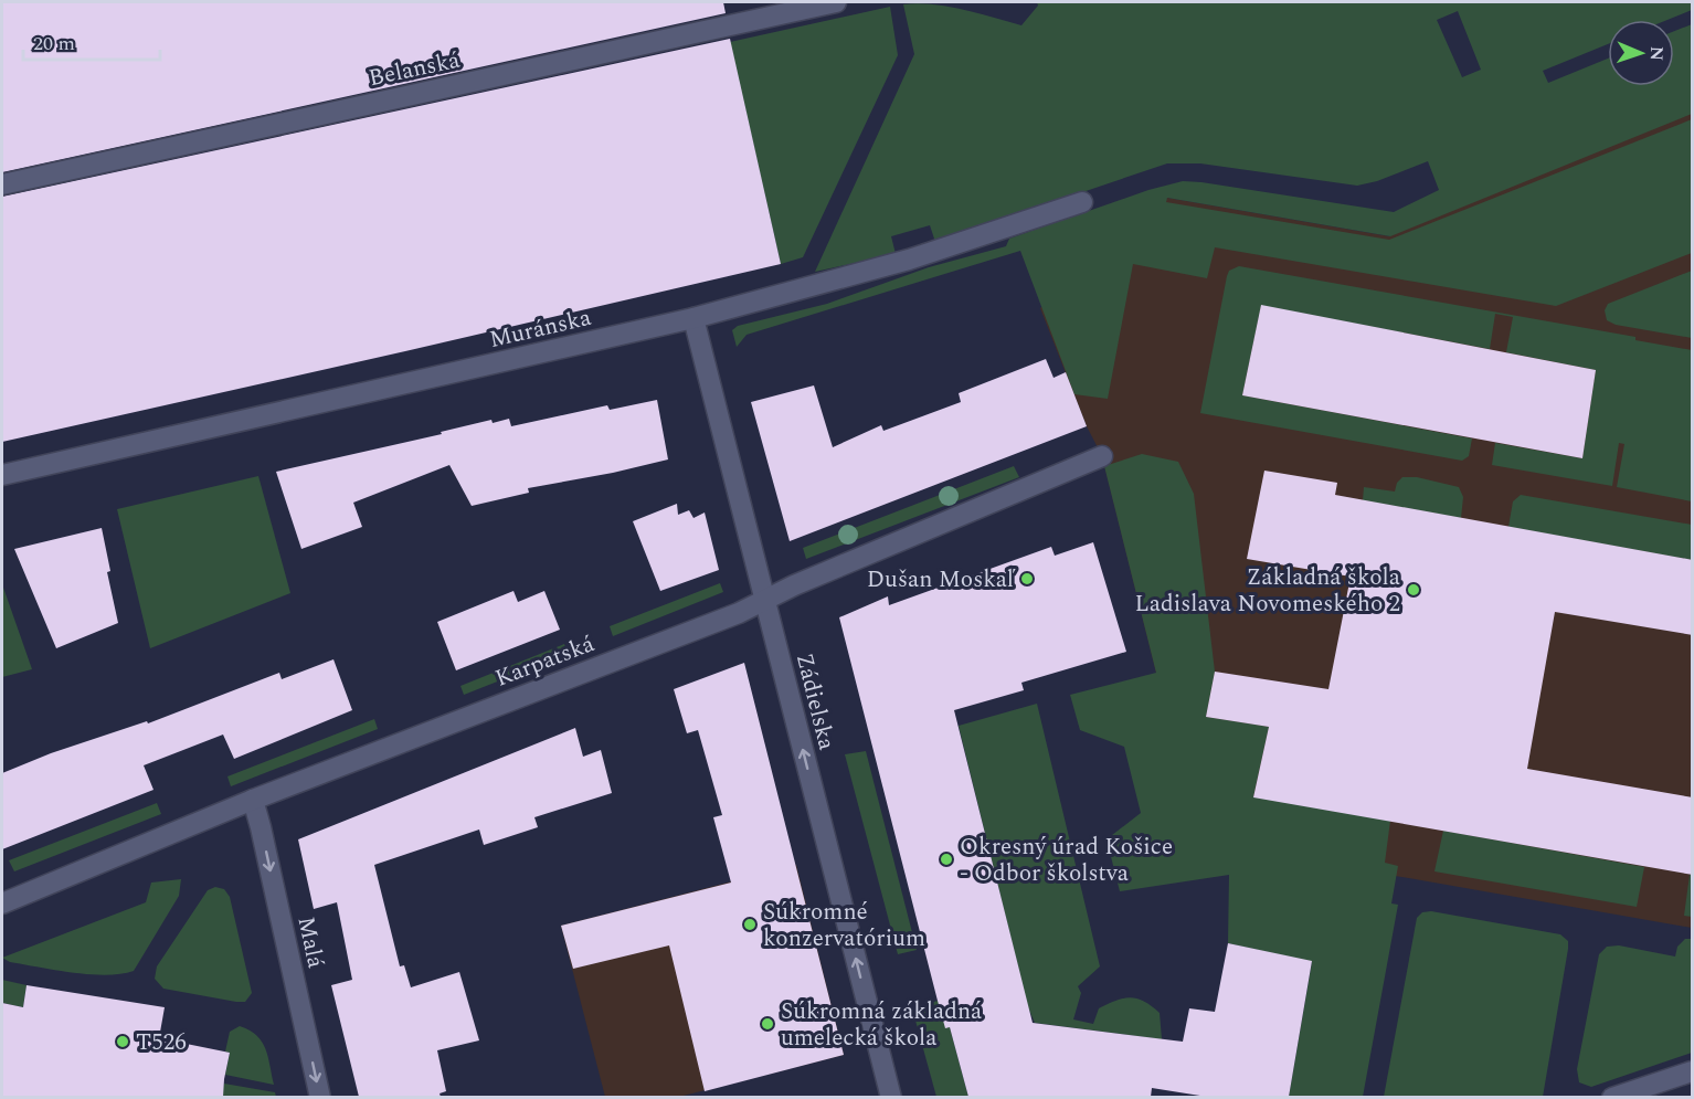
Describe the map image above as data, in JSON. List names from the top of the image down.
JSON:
{
  "streets": {
    "street": [
      "Belanská",
      "Muránska",
      "Karpatská",
      "Zádielska",
      "Malá"
    ]
  },
  "crossings": [
    ["Muránska", "Zádielska"],
    ["Karpatská", "Zádielska"],
    ["Karpatská", "Malá"]
  ],
  "one_way": ["Zádielska", "Malá"],
  "places": [
    "Dušan Moskaľ",
    "Základná škola Ladislava Novomeského 2",
    "Okresný úrad Košice - Odbor školstva",
    "Súkromné konzervatórium",
    "Súkromná základná umelecká škola",
    "T526"
  ],
  "scale_bar": "20 m",
  "north": "right"
}
